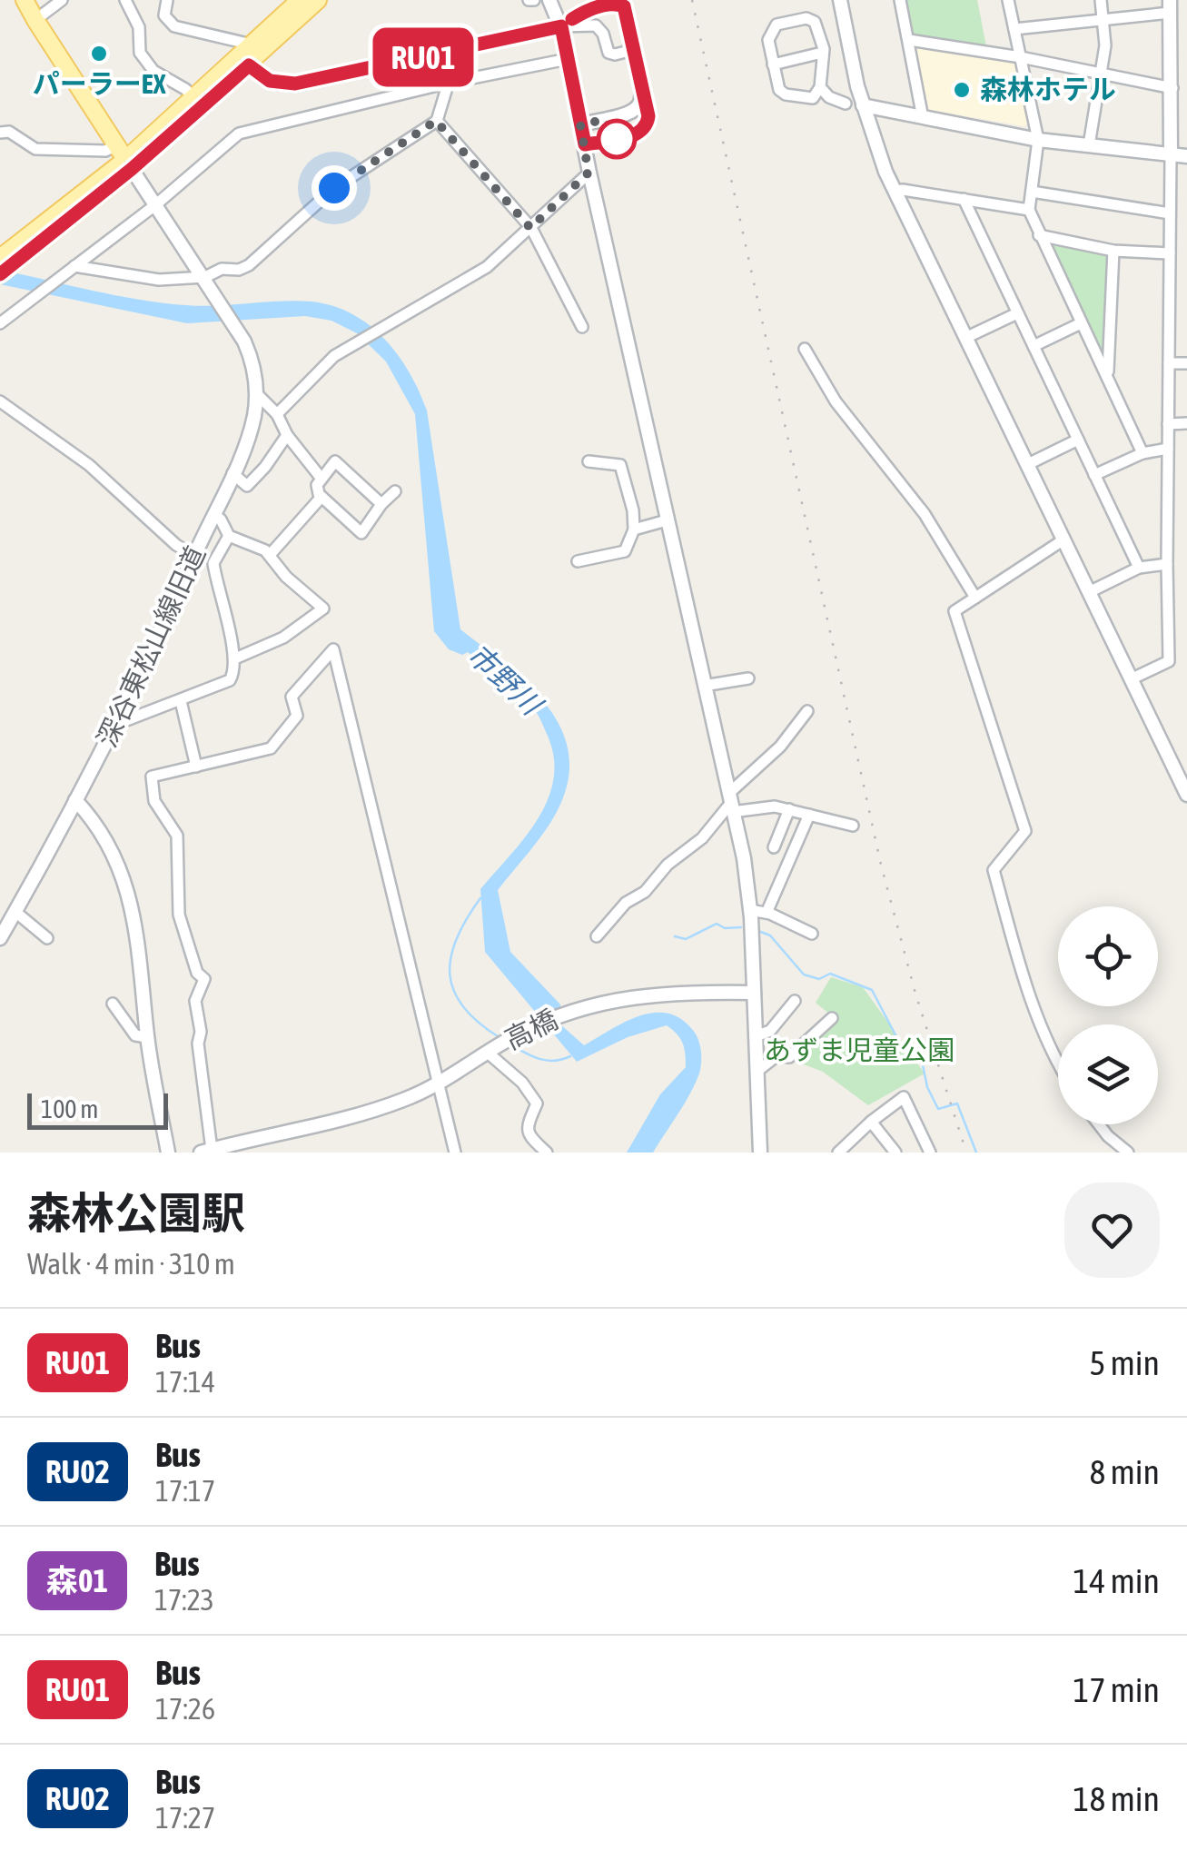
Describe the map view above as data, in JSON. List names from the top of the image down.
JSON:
{
  "streets": {
    "street": ["深谷東松山線旧道", "高橋"]
  },
  "water": ["市野川"],
  "parks": ["あずま児童公園"],
  "places": ["パーラーEX", "森林ホテル"],
  "lines": ["bus line RU01"],
  "scale_bar": "100 m",
  "page": {
    "on_map": "RU01",
    "scale": "100 m",
    "heading": ["森林公園駅", "Walk · 4 min · 310 m"],
    "list": [
      {
        "mark": "RU01",
        "name": "Bus",
        "note": "17:14",
        "value": "5 min"
      },
      {
        "mark": "RU02",
        "name": "Bus",
        "note": "17:17",
        "value": "8 min"
      },
      {
        "mark": "森01",
        "name": "Bus",
        "note": "17:23",
        "value": "14 min"
      },
      {
        "mark": "RU01",
        "name": "Bus",
        "note": "17:26",
        "value": "17 min"
      },
      {
        "mark": "RU02",
        "name": "Bus",
        "note": "17:27",
        "value": "18 min"
      }
    ]
  }
}
